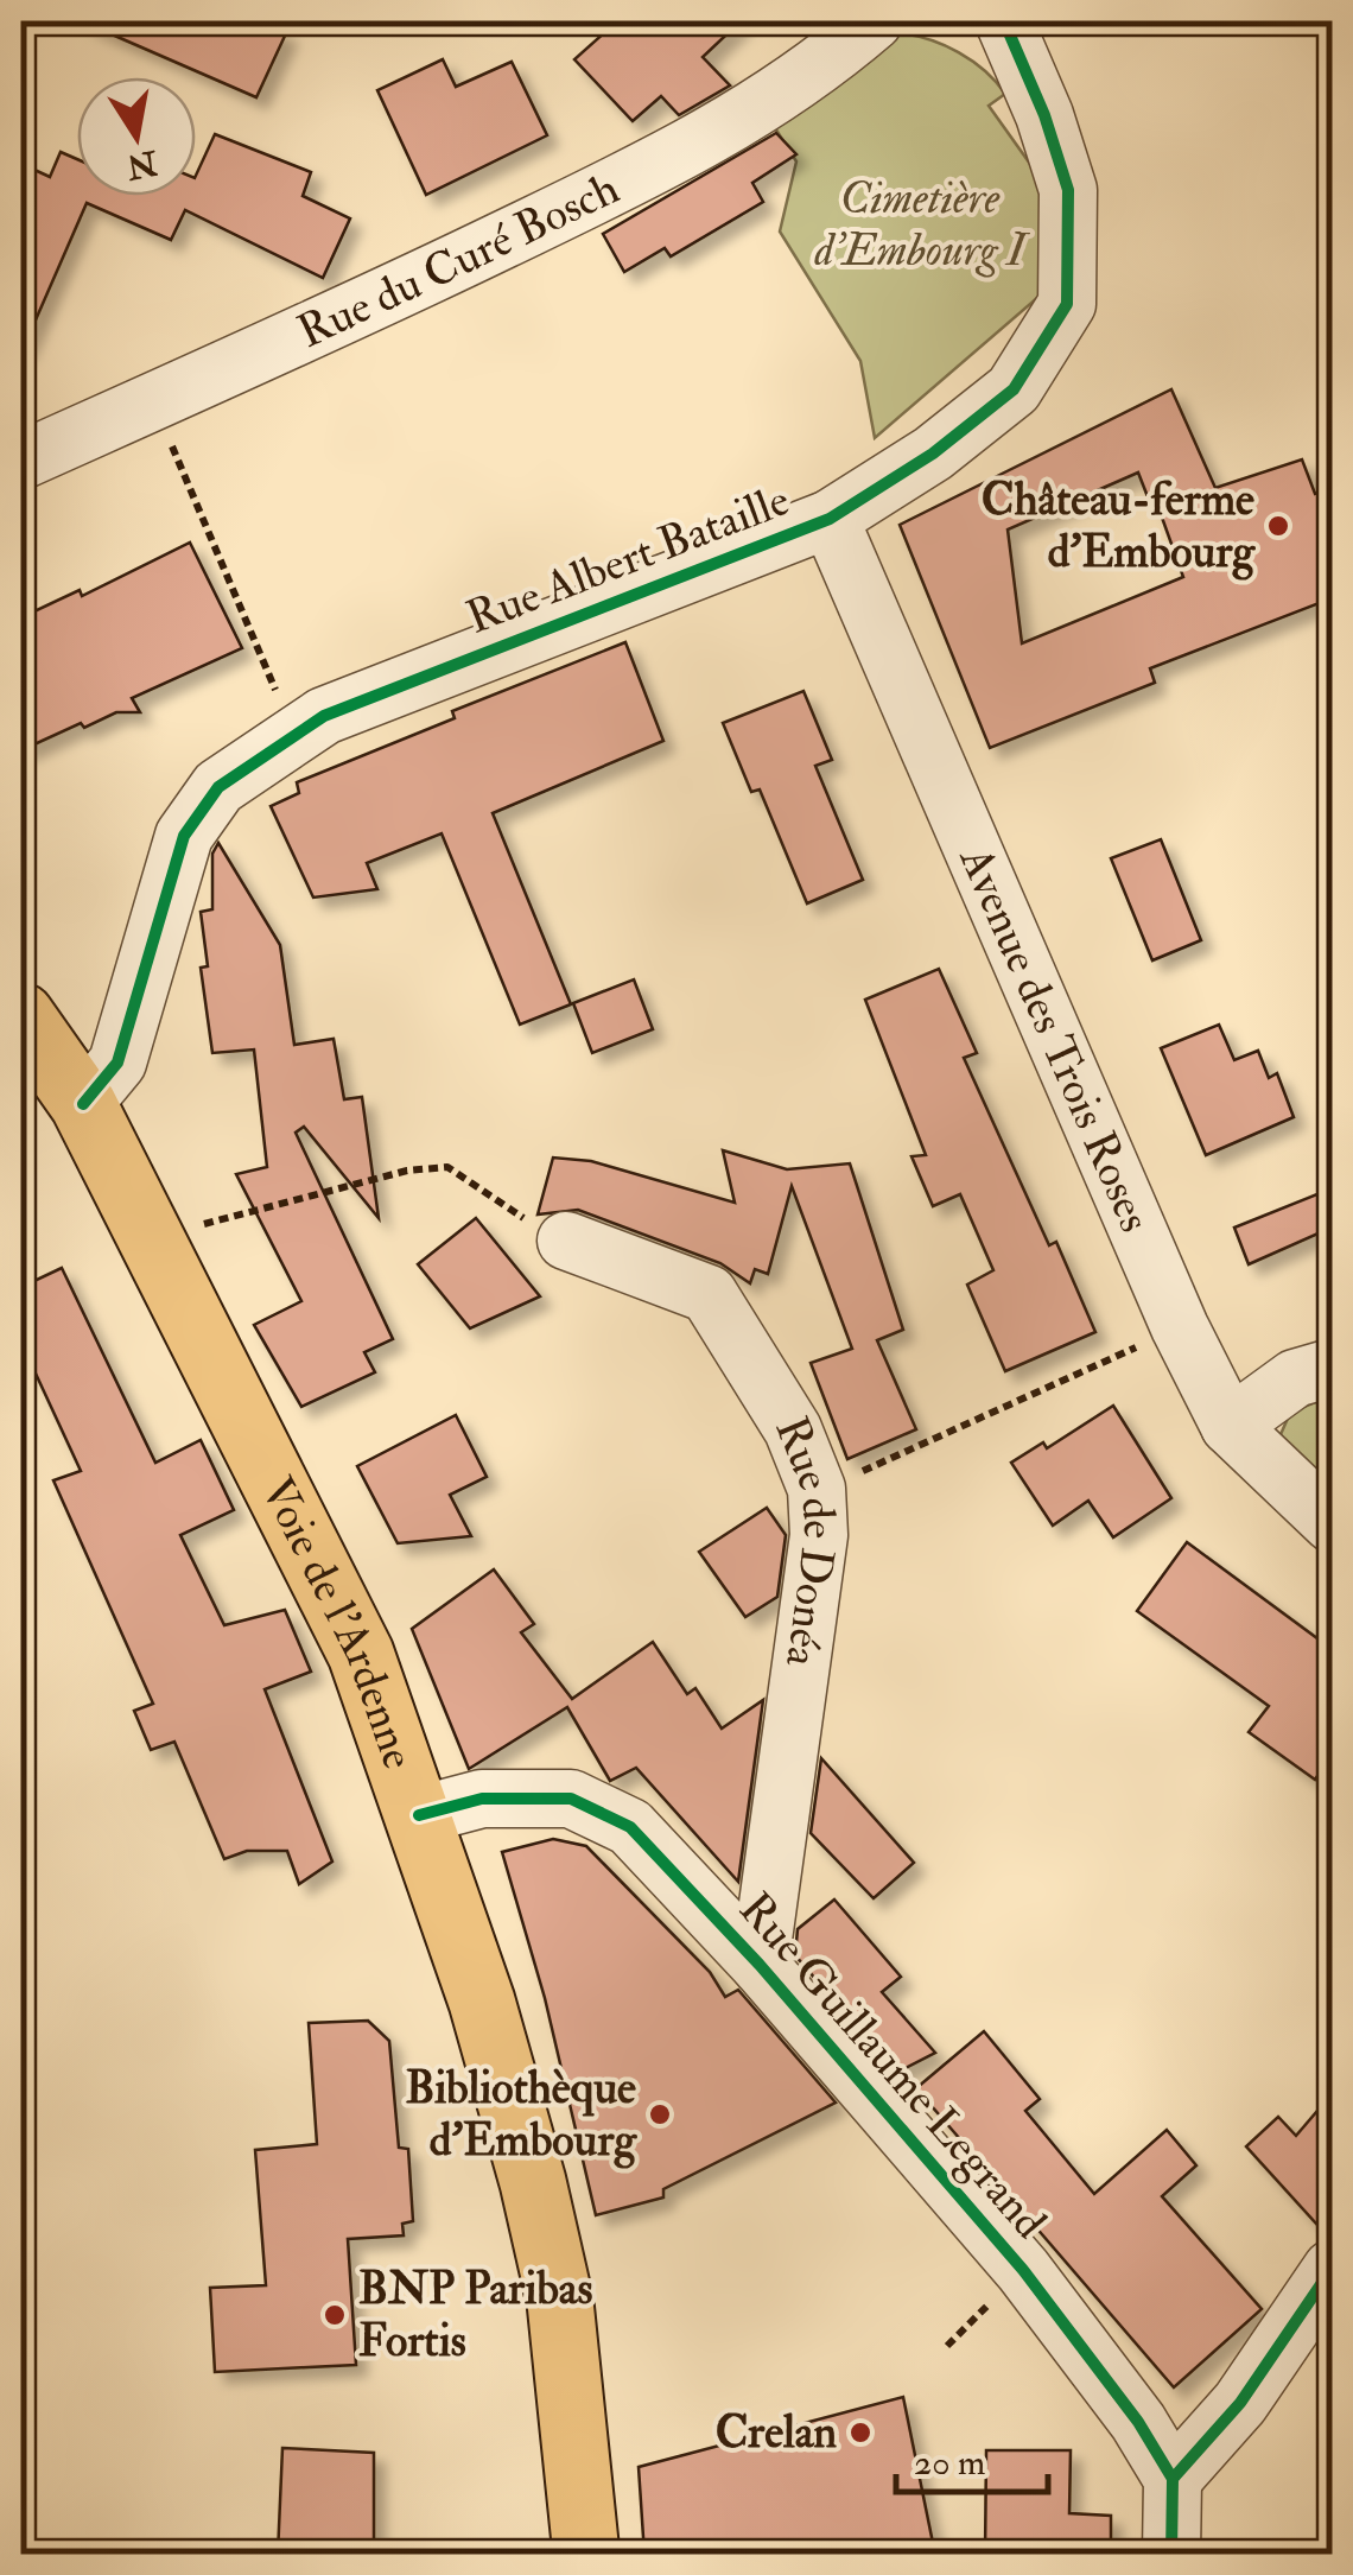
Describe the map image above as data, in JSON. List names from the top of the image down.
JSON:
{
  "streets": {
    "main road": ["Voie de l'Ardenne"],
    "street": [
      "Rue du Curé Bosch",
      "Rue Albert Bataille",
      "Avenue des Trois Roses",
      "Rue de Donéa",
      "Rue Guillaume Legrand"
    ]
  },
  "crossings": [
    ["Rue Albert Bataille", "Avenue des Trois Roses"],
    ["Rue Albert Bataille", "Voie de l'Ardenne"],
    ["Rue de Donéa", "Rue Guillaume Legrand"],
    ["Voie de l'Ardenne", "Rue Guillaume Legrand"]
  ],
  "parks": ["Cimetière d'Embourg I"],
  "places": [
    "Château-ferme d'Embourg",
    "Bibliothèque d'Embourg",
    "BNP Paribas Fortis",
    "Crelan"
  ],
  "scale_bar": "20 m",
  "north": "bottom"
}
